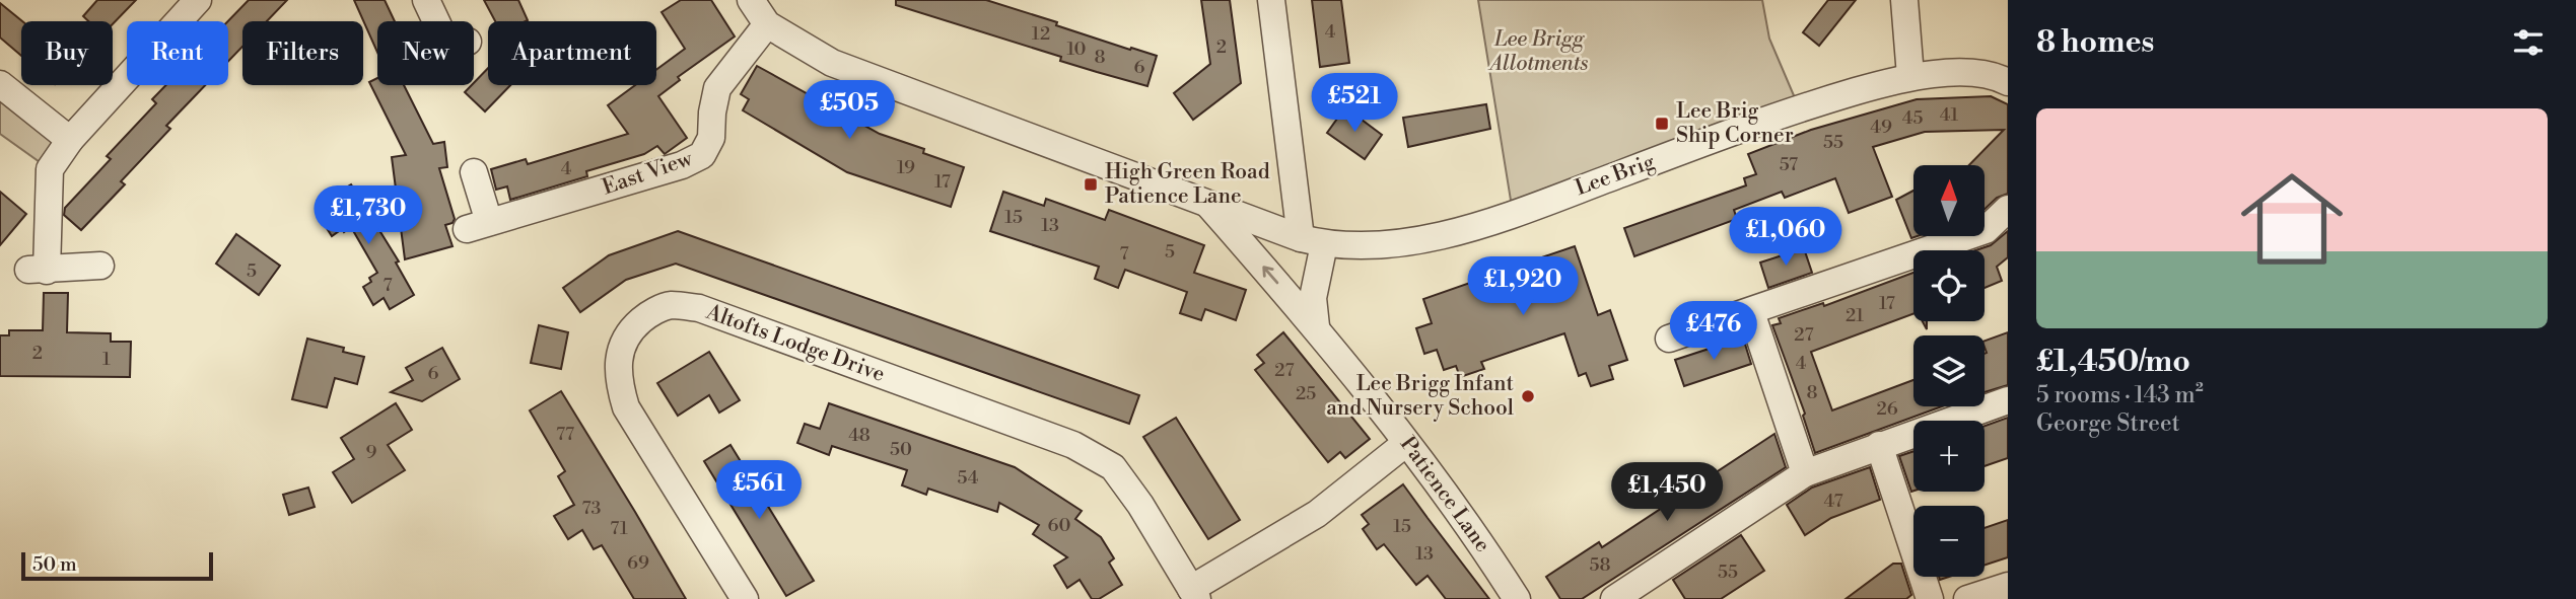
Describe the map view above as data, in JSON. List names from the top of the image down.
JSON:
{
  "streets": {
    "street": [
      "East View",
      "Lee Brig",
      "Altofts Lodge Drive",
      "Patience Lane"
    ]
  },
  "crossings": [
    ["East View", "Lee Brig"],
    ["Lee Brig", "Patience Lane"],
    ["Altofts Lodge Drive", "Patience Lane"]
  ],
  "parks": ["Lee Brigg Allotments"],
  "places": {
    "transit": ["Lee Brig Ship Corner", "High Green Road Patience Lane"],
    "other": ["Lee Brigg Infant and Nursery School"]
  },
  "house_numbers": [
    "4",
    "12",
    "2",
    "10",
    "8",
    "6",
    "41",
    "45",
    "49",
    "55",
    "57",
    "19",
    "4",
    "17",
    "15",
    "13",
    "5",
    "7",
    "5",
    "7",
    "17",
    "21",
    "27",
    "2",
    "1",
    "4",
    "27",
    "6",
    "8",
    "25",
    "26",
    "77",
    "48",
    "50",
    "9",
    "54",
    "47",
    "73",
    "60",
    "15",
    "71",
    "13",
    "69",
    "58",
    "55"
  ],
  "scale_bar": "50 m",
  "north": "top",
  "page": {
    "heading": "8 homes",
    "chip": [
      "Buy",
      "Rent",
      "Filters",
      "New",
      "Apartment"
    ],
    "price": [
      "£521",
      "£505",
      "£1,730",
      "£1,060",
      "£1,920",
      "£476",
      "£561",
      "£1,450"
    ],
    "list": [
      {
        "name": "£1,450/mo",
        "note": "5 rooms · 143 m² · George Street"
      }
    ],
    "map_buttons": ["+", "−"],
    "scale": "50 m"
  }
}
